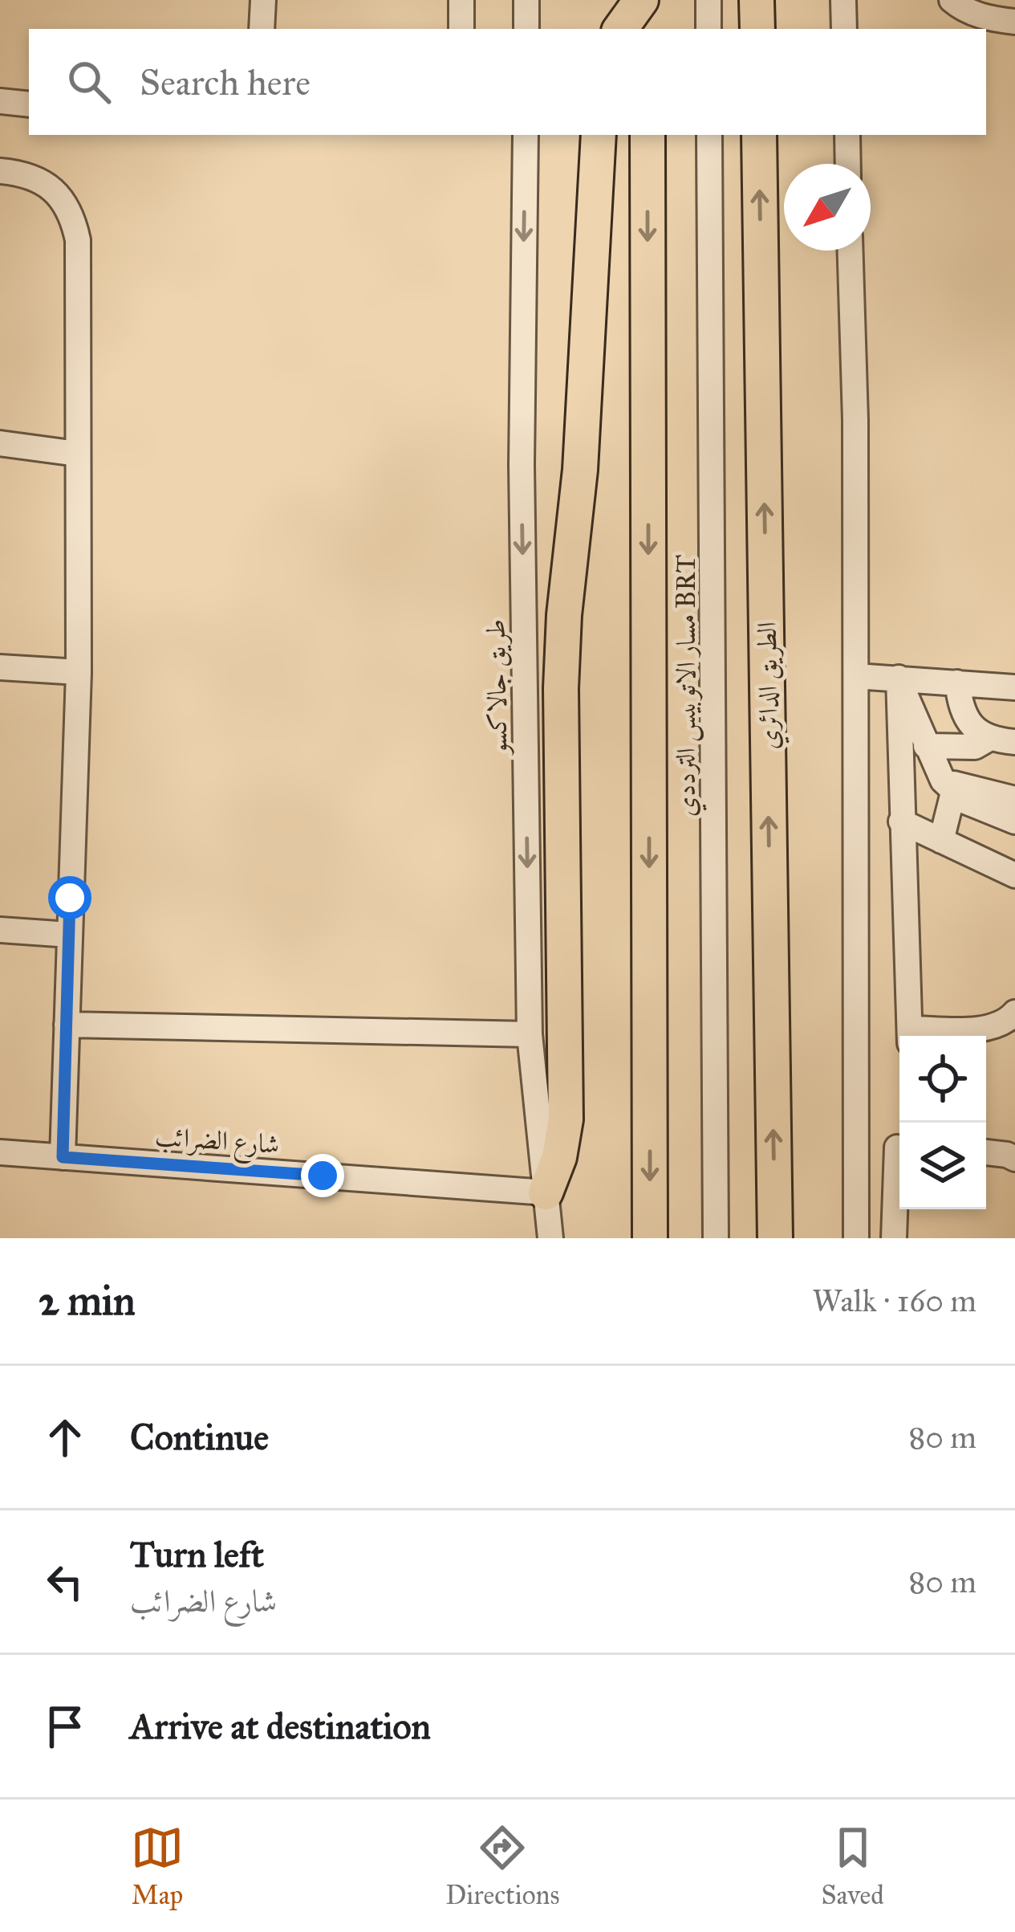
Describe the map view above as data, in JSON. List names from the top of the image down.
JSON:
{
  "streets": {
    "highway": ["الطريق الدائري"],
    "street": ["مسار الاتوبيس الترددي BRT", "طريق جالاكسو", "شارع الضرائب"]
  },
  "crossings": [
    ["طريق جالاكسو", "شارع الضرائب"]
  ],
  "one_way": ["طريق جالاكسو"],
  "north": "bottom left",
  "page": {
    "search": "Search here",
    "heading": ["2 min", "Walk · 160 m"],
    "list": [
      ["Continue", "80 m"],
      ["Turn left", "شارع الضرائب", "80 m"],
      "Arrive at destination"
    ],
    "nav": ["Map", "Directions", "Saved"]
  }
}
